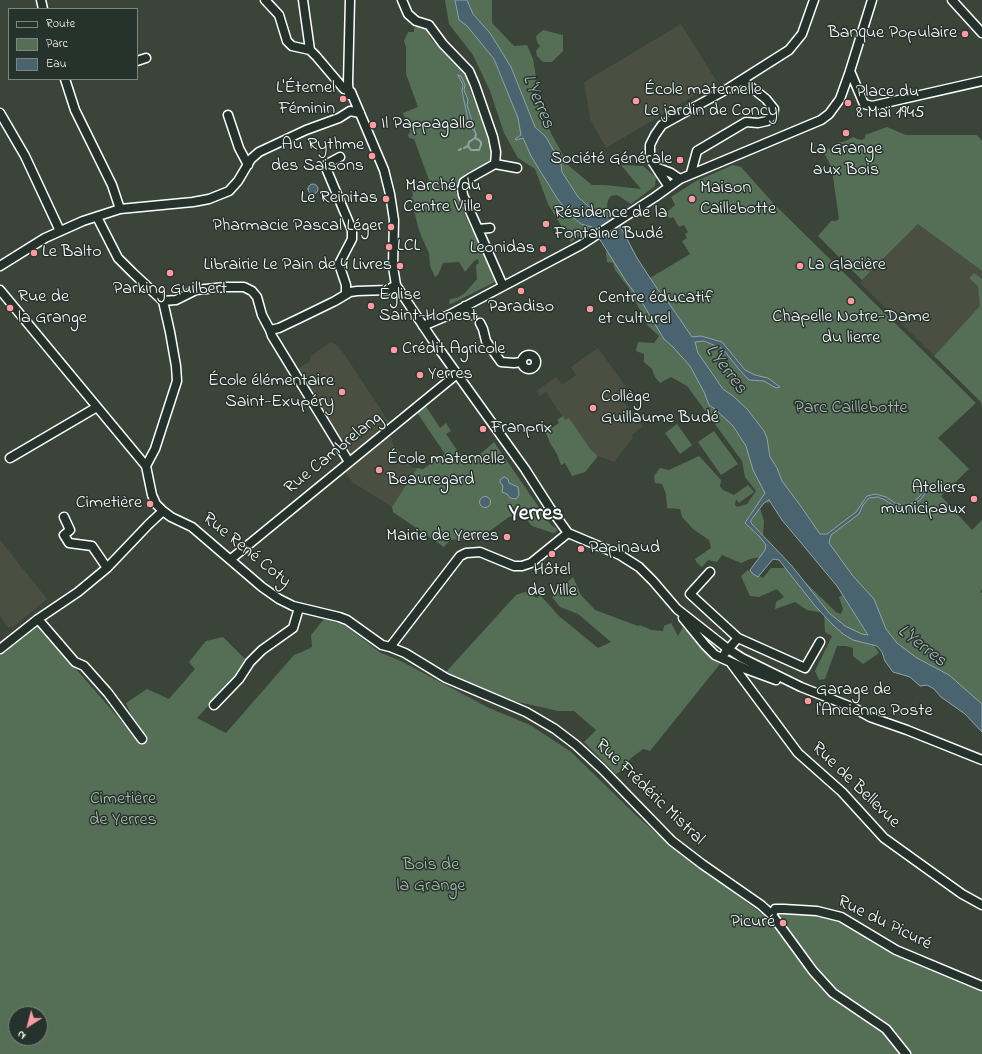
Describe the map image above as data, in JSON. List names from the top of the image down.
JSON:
{
  "streets": {
    "street": [
      "Rue Cambrelang",
      "Rue René Coty",
      "Rue de Bellevue",
      "Rue Frédéric Mistral",
      "Rue du Picuré"
    ]
  },
  "crossings": [
    ["Rue Cambrelang", "Rue René Coty"],
    ["Rue René Coty", "Rue Frédéric Mistral"],
    ["Rue Frédéric Mistral", "Rue du Picuré"]
  ],
  "districts": ["Yerres"],
  "water": ["L'Yerres"],
  "parks": ["Parc Caillebotte", "Cimetière de Yerres", "Bois de la Grange"],
  "places": [
    "Banque Populaire",
    "L'Éternel Féminin",
    "École maternelle Le jardin de Concy",
    "Place du 8 Mai 1945",
    "Il Pappagallo",
    "La Grange aux Bois",
    "Au Rythme des Saisons",
    "Société Générale",
    "Marché du Centre Ville",
    "Le Reinitas",
    "Maison Caillebotte",
    "Résidence de la Fontaine Budé",
    "Pharmacie Pascal Léger",
    "LCL",
    "Leonidas",
    "Le Balto",
    "Librairie Le Pain de 4 Livres",
    "La Glacière",
    "Parking Guilbert",
    "Paradiso",
    "Chapelle Notre-Dame du lierre",
    "Église Saint-Honest",
    "Rue de la Grange",
    "Centre éducatif et culturel",
    "Crédit Agricole",
    "Yerres",
    "École élémentaire Saint-Exupéry",
    "Collège Guillaume Budé",
    "Franprix",
    "École maternelle Beauregard",
    "Ateliers municipaux",
    "Cimetière",
    "Mairie de Yerres",
    "Papinaud",
    "Hôtel de Ville",
    "Garage de l'Ancienne Poste",
    "Picuré"
  ],
  "legend": ["Route", "Parc", "Eau"],
  "north": "bottom left"
}
